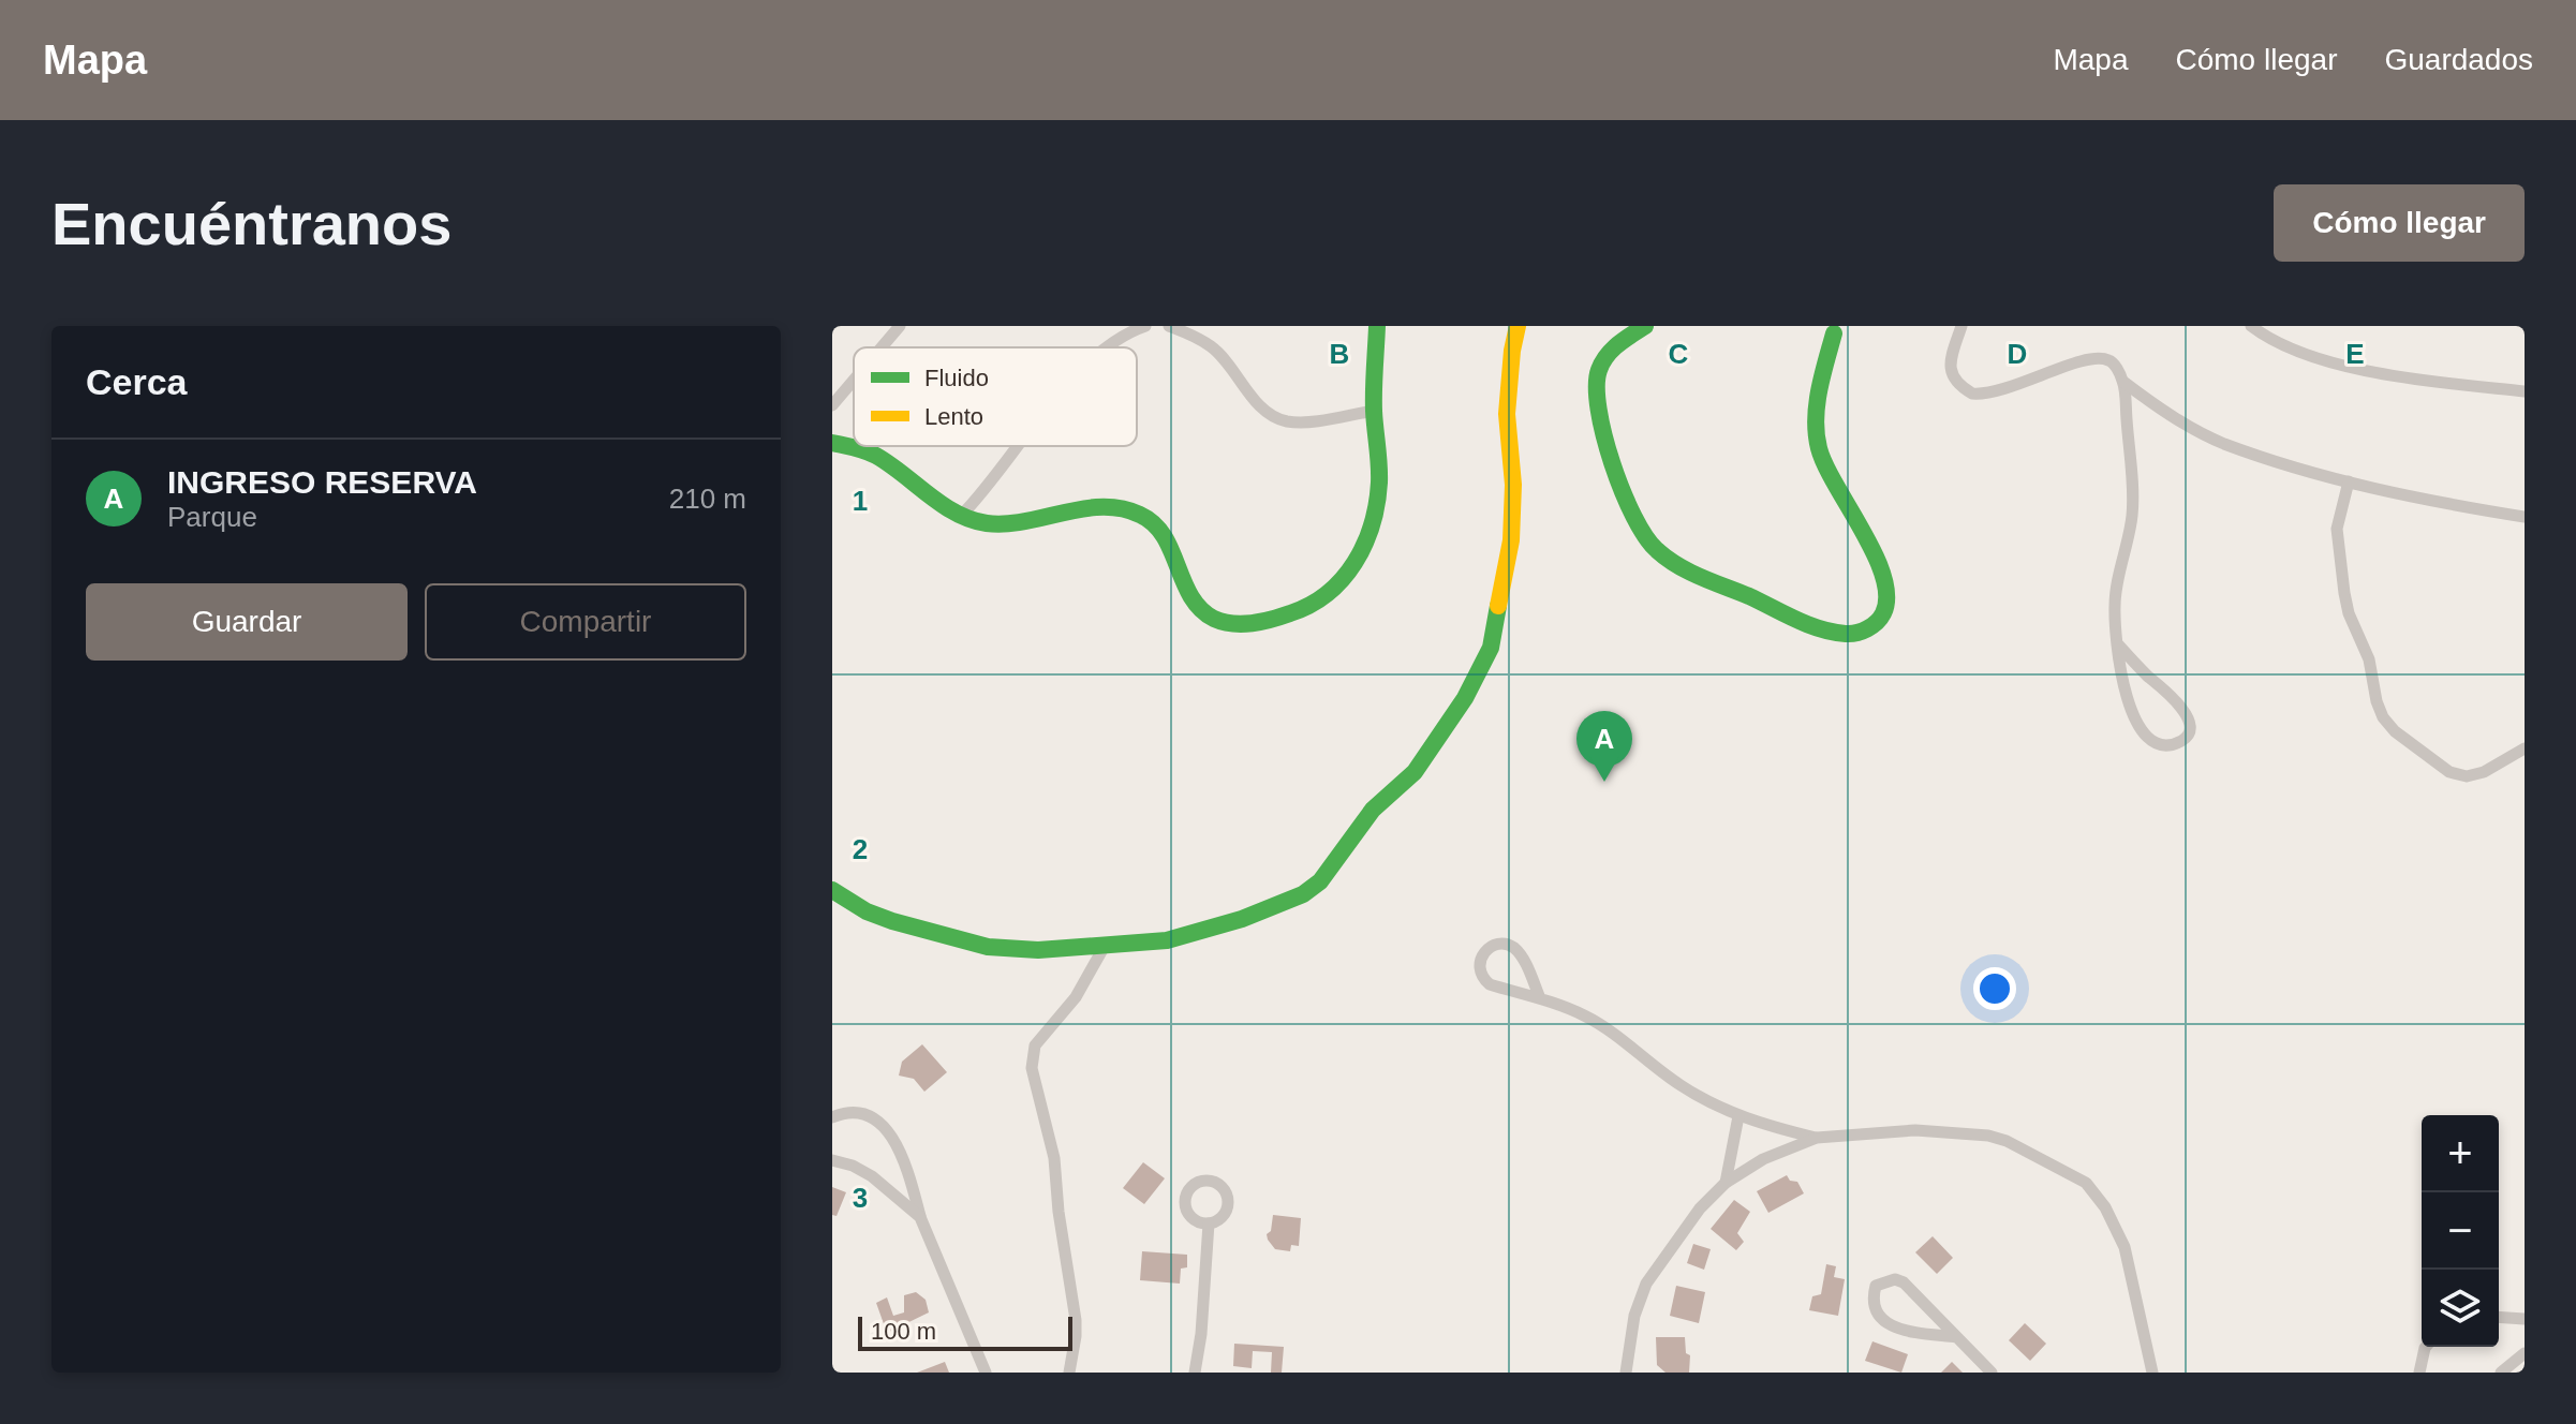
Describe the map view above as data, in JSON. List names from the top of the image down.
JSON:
{
  "legend": ["Fluido", "Lento"],
  "scale_bar": "100 m",
  "page": {
    "header": "Mapa",
    "nav": ["Mapa", "Cómo llegar", "Guardados"],
    "buttons": [
      "Cómo llegar",
      ["Guardar", "Compartir"]
    ],
    "title": "Encuéntranos",
    "heading": "Cerca",
    "list": [
      {
        "mark": "A",
        "name": "INGRESO RESERVA",
        "note": "Parque",
        "value": "210 m"
      }
    ],
    "pins": "A",
    "map_buttons": ["+", "−"],
    "scale": "100 m"
  },
  "grid": {
    "columns": [
      "B",
      "C",
      "D",
      "E"
    ],
    "rows": ["1", "2", "3"]
  }
}
